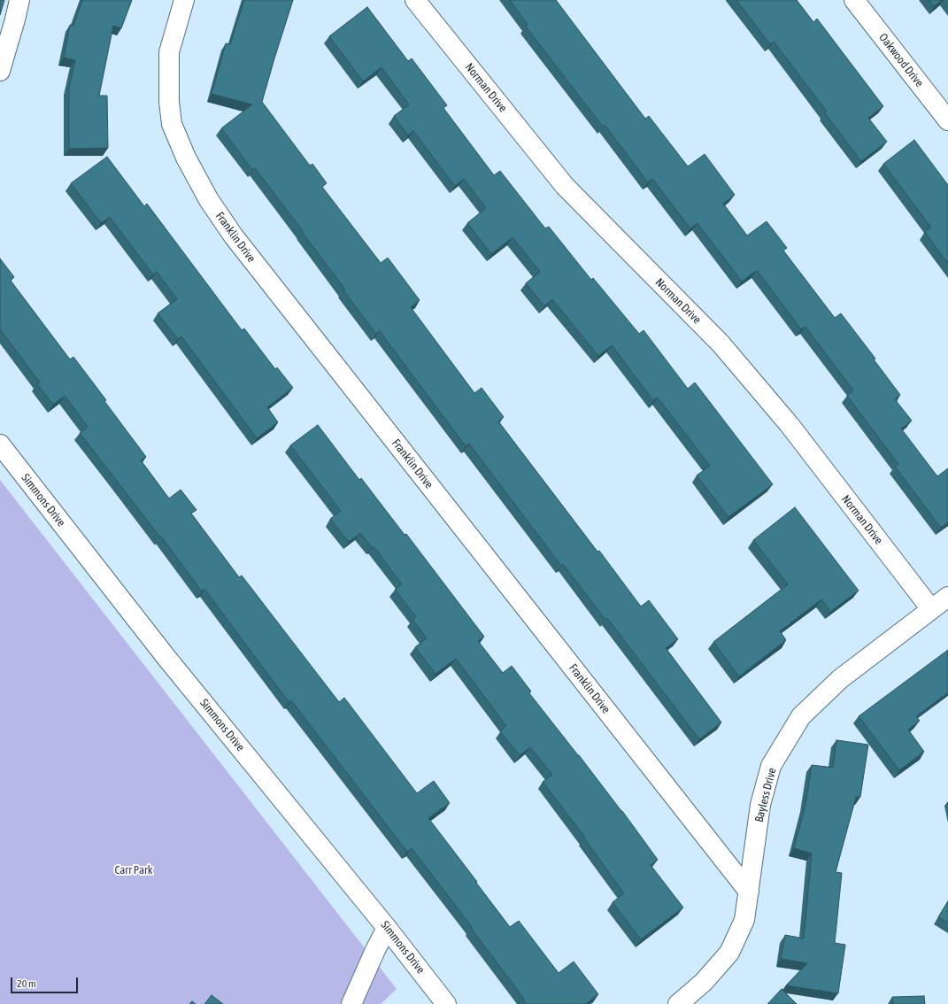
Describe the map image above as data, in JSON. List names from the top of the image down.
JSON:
{
  "streets": {
    "street": [
      "Oakwood Drive",
      "Norman Drive",
      "Franklin Drive",
      "Simmons Drive",
      "Bayless Drive"
    ]
  },
  "crossings": [
    ["Norman Drive", "Bayless Drive"],
    ["Franklin Drive", "Bayless Drive"]
  ],
  "parks": ["Carr Park"],
  "scale_bar": "20 m"
}
